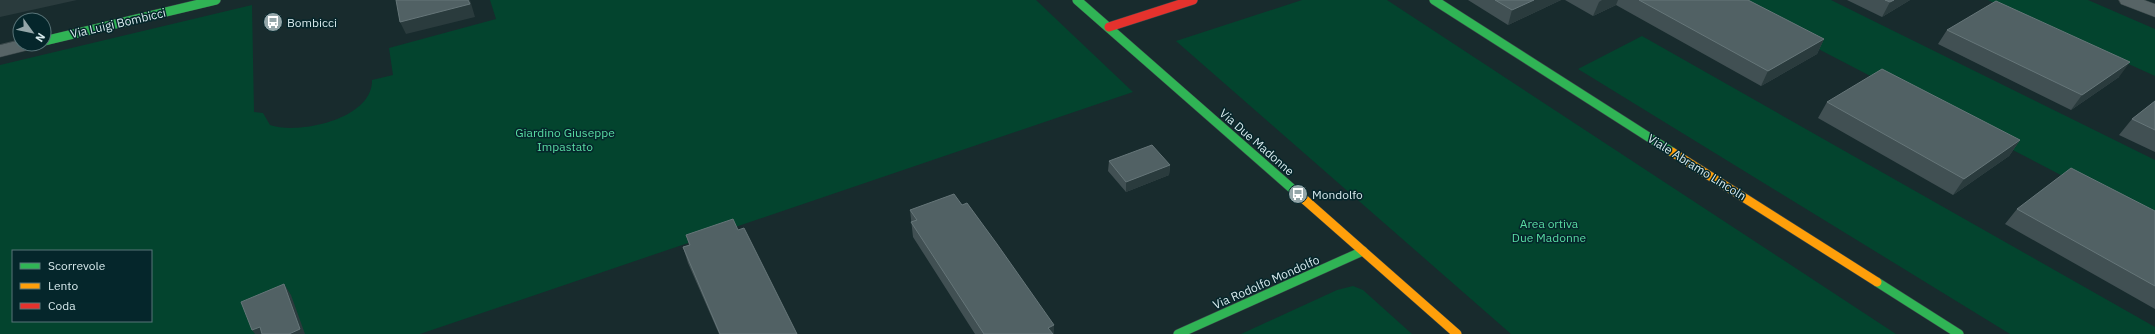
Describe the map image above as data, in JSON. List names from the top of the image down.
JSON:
{
  "streets": {
    "street": [
      "Via Luigi Bombicci",
      "Via Due Madonne",
      "Viale Abramo Lincoln",
      "Via Rodolfo Mondolfo"
    ]
  },
  "crossings": [
    ["Via Due Madonne", "Via Rodolfo Mondolfo"]
  ],
  "parks": ["Giardino Giuseppe Impastato", "Area ortiva Due Madonne"],
  "places": {
    "bus stop": ["Bombicci", "Mondolfo"]
  },
  "legend": ["Scorrevole", "Lento", "Coda"],
  "north": "bottom right"
}
